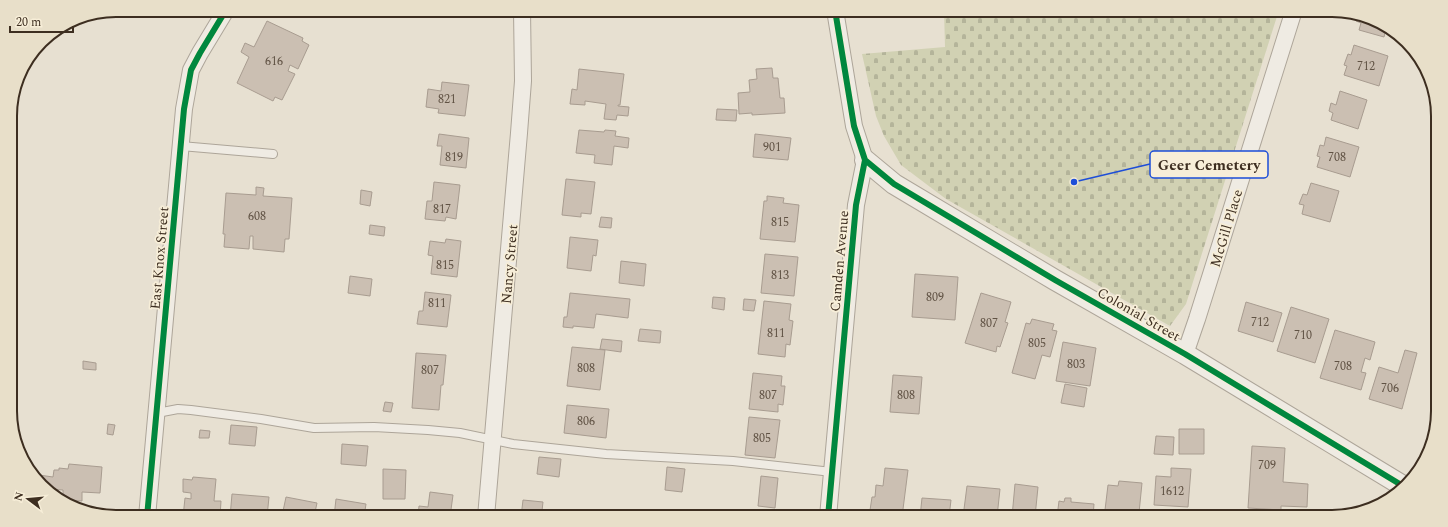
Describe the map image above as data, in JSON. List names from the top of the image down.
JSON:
{
  "streets": {
    "street": [
      "McGill Place",
      "East Knox Street",
      "Camden Avenue",
      "Nancy Street",
      "Colonial Street"
    ]
  },
  "crossings": [
    ["McGill Place", "Colonial Street"],
    ["Camden Avenue", "Colonial Street"]
  ],
  "places": ["Geer Cemetery"],
  "house_numbers": [
    "616",
    "712",
    "821",
    "901",
    "819",
    "708",
    "817",
    "608",
    "815",
    "815",
    "813",
    "809",
    "811",
    "712",
    "807",
    "811",
    "710",
    "805",
    "803",
    "708",
    "808",
    "807",
    "706",
    "807",
    "808",
    "806",
    "805",
    "709",
    "1612"
  ],
  "scale_bar": "20 m",
  "north": "left"
}
